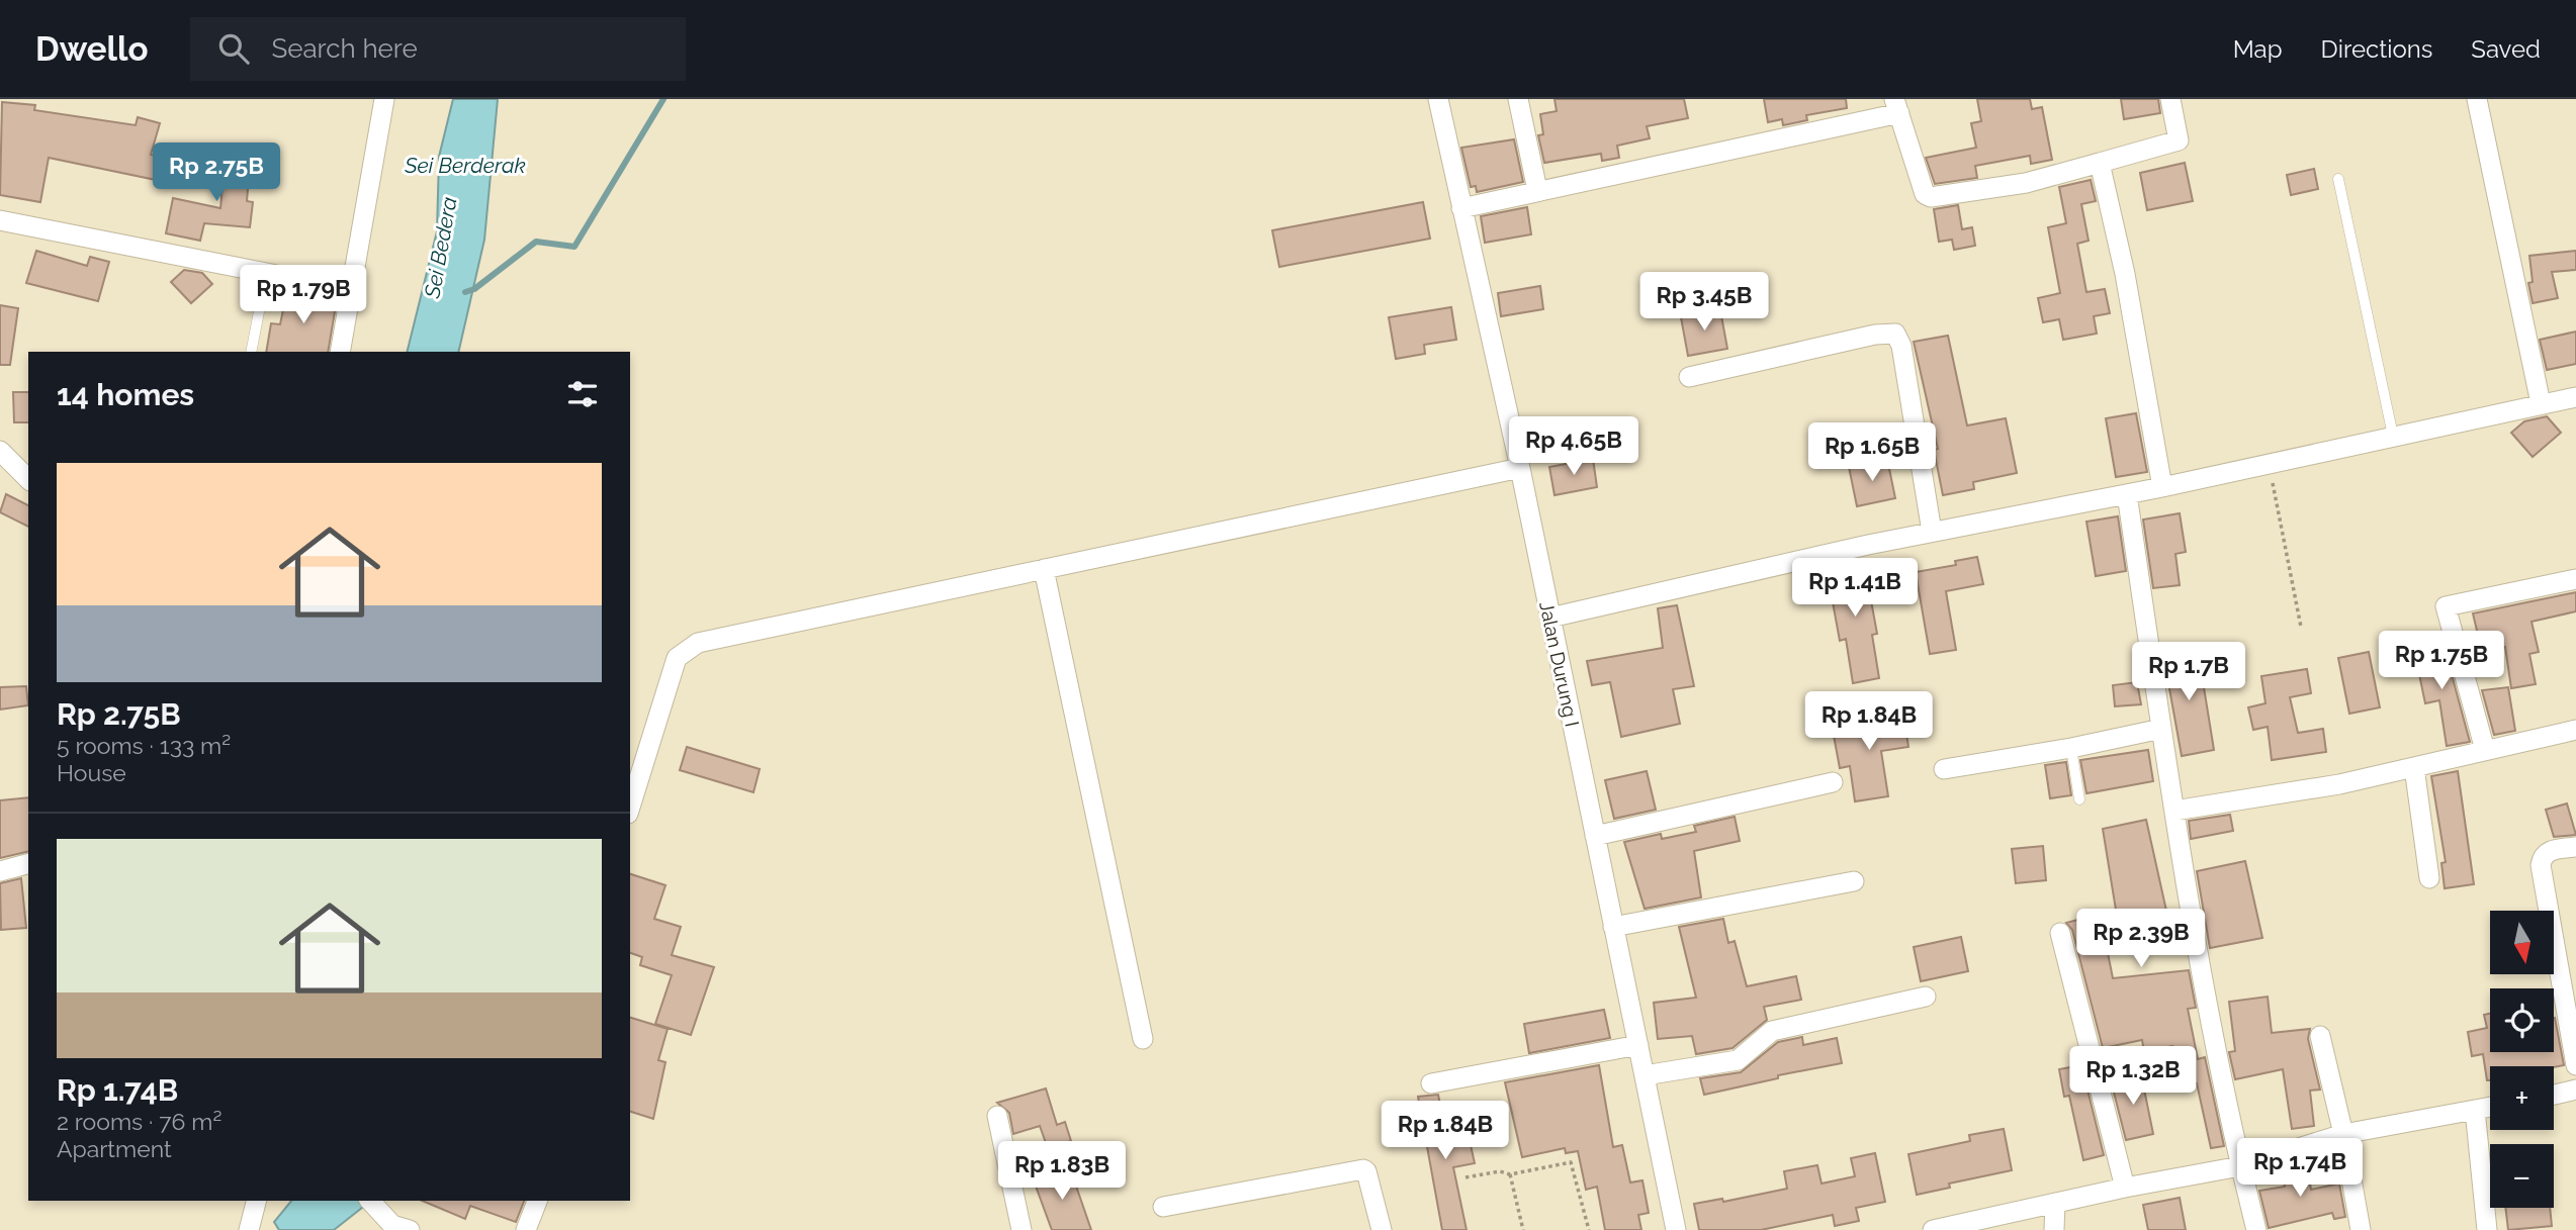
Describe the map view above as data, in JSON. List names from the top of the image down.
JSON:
{
  "streets": {
    "street": ["Jalan Durung I"]
  },
  "water": ["Sei Berderak", "Sei Bedera"],
  "north": "bottom",
  "page": {
    "header": "Dwello",
    "search": "Search here",
    "nav": ["Map", "Directions", "Saved"],
    "price": [
      "Rp 2.75B",
      "Rp 1.79B",
      "Rp 3.45B",
      "Rp 4.65B",
      "Rp 1.65B",
      "Rp 1.41B",
      "Rp 1.75B",
      "Rp 1.7B",
      "Rp 1.84B",
      "Rp 2.39B",
      "Rp 1.32B",
      "Rp 1.84B",
      "Rp 1.74B",
      "Rp 1.83B"
    ],
    "heading": "14 homes",
    "list": [
      {
        "name": "Rp 2.75B",
        "note": "5 rooms · 133 m² · House"
      },
      {
        "name": "Rp 1.74B",
        "note": "2 rooms · 76 m² · Apartment"
      }
    ],
    "map_buttons": ["+", "−"]
  }
}
